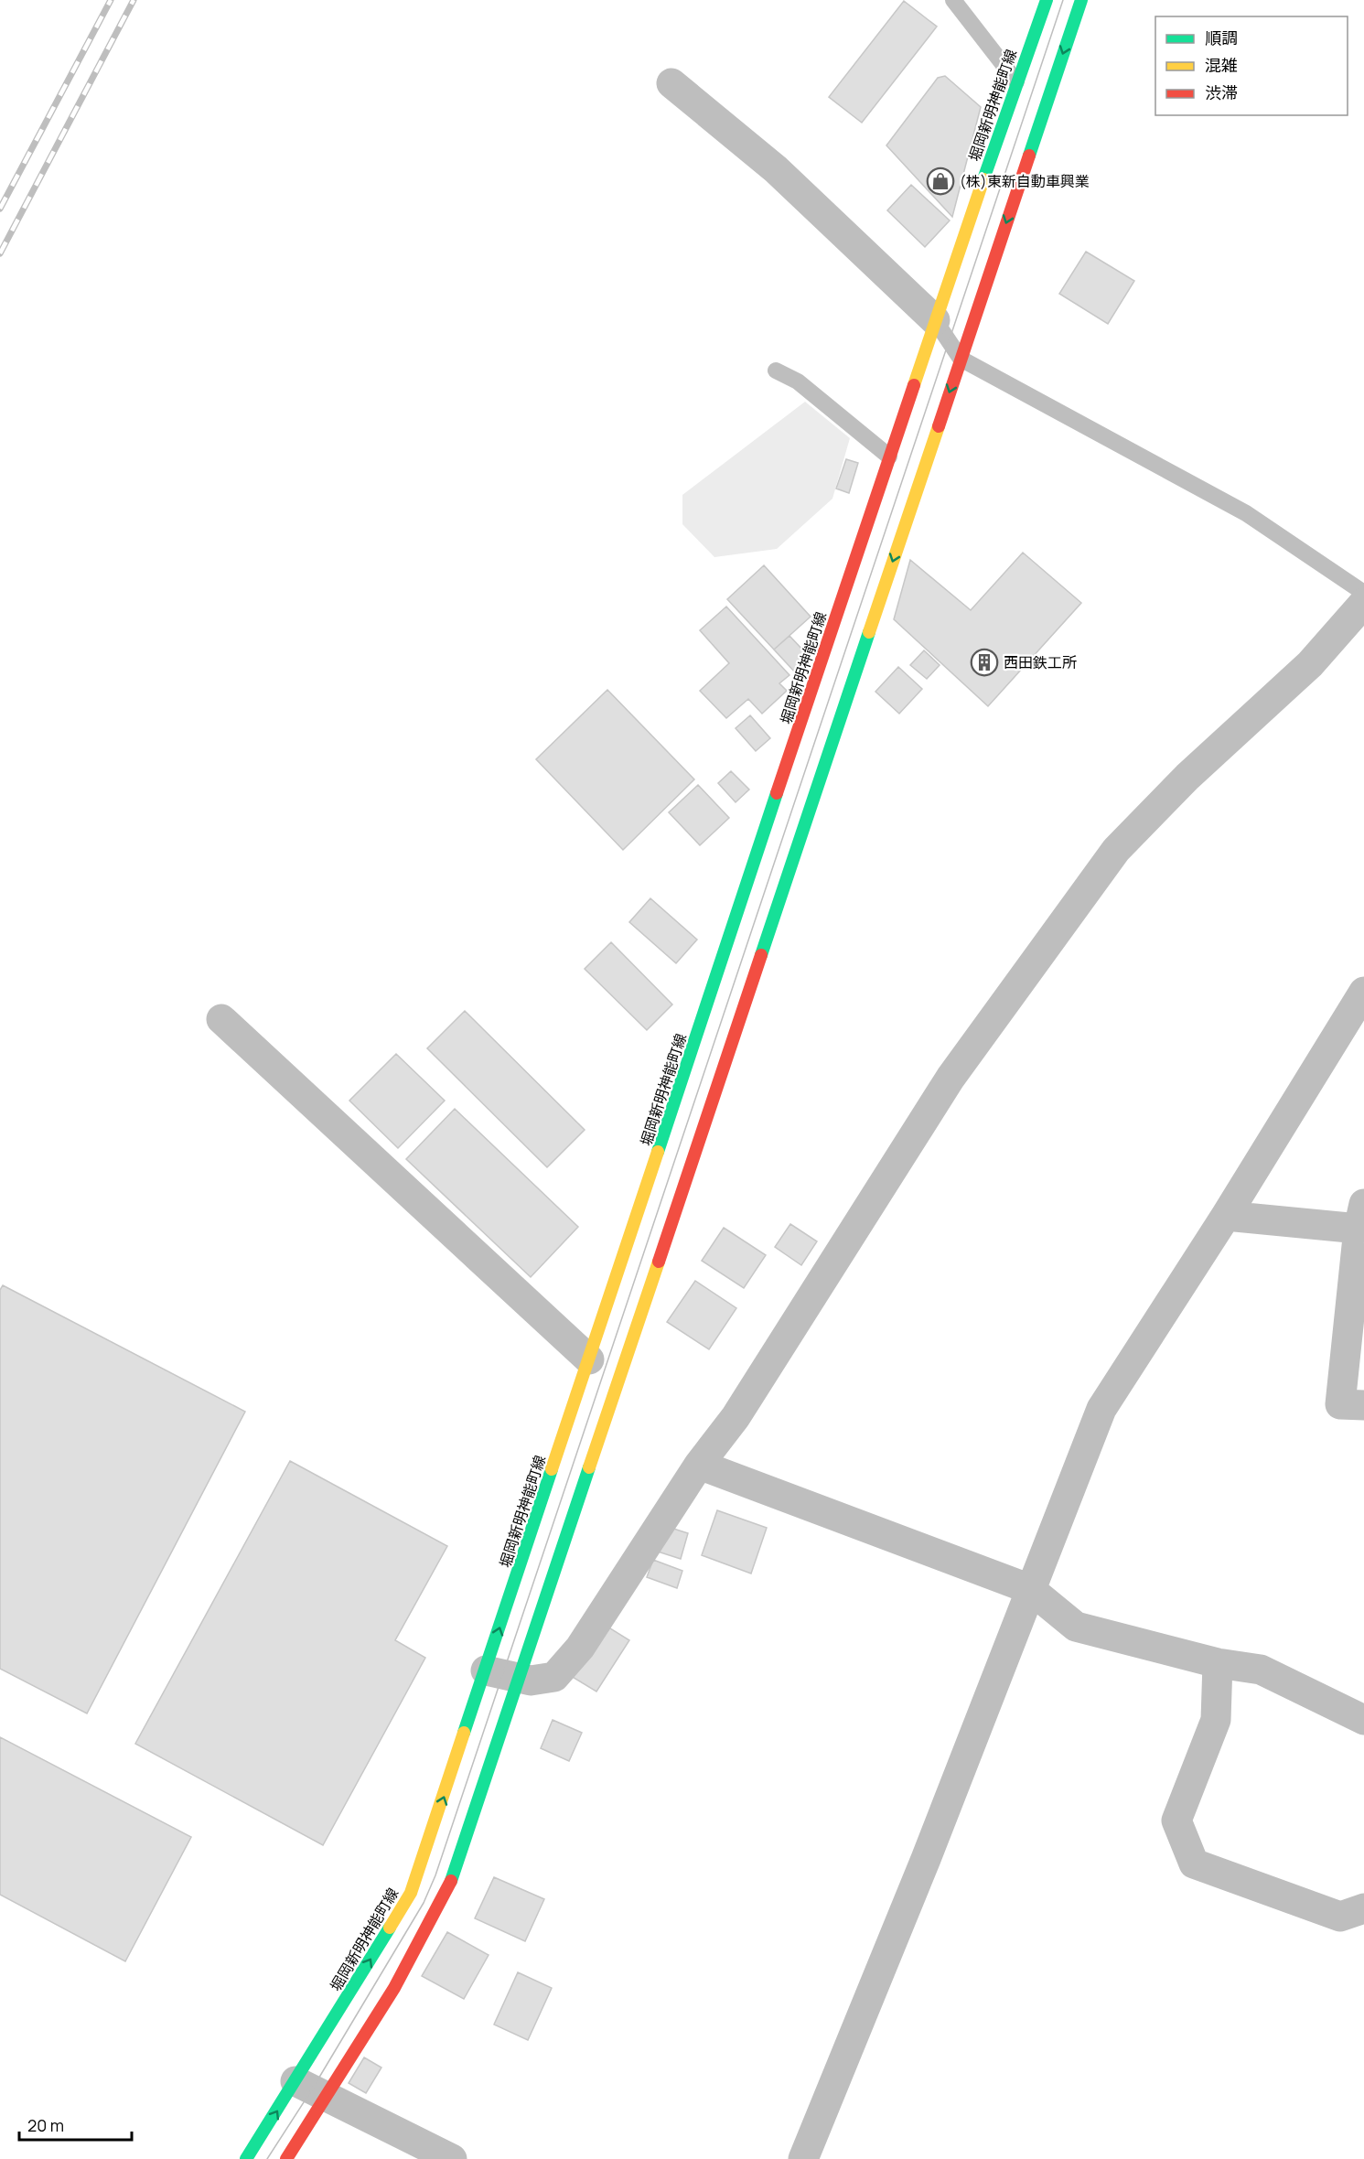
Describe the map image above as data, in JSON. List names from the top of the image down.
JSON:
{
  "streets": {
    "main road": ["堀岡新明神能町線"]
  },
  "places": {
    "shop": ["(株)東新自動車興業"],
    "building": ["西田鉄工所"]
  },
  "legend": ["順調", "混雑", "渋滞"],
  "scale_bar": "20 m"
}
